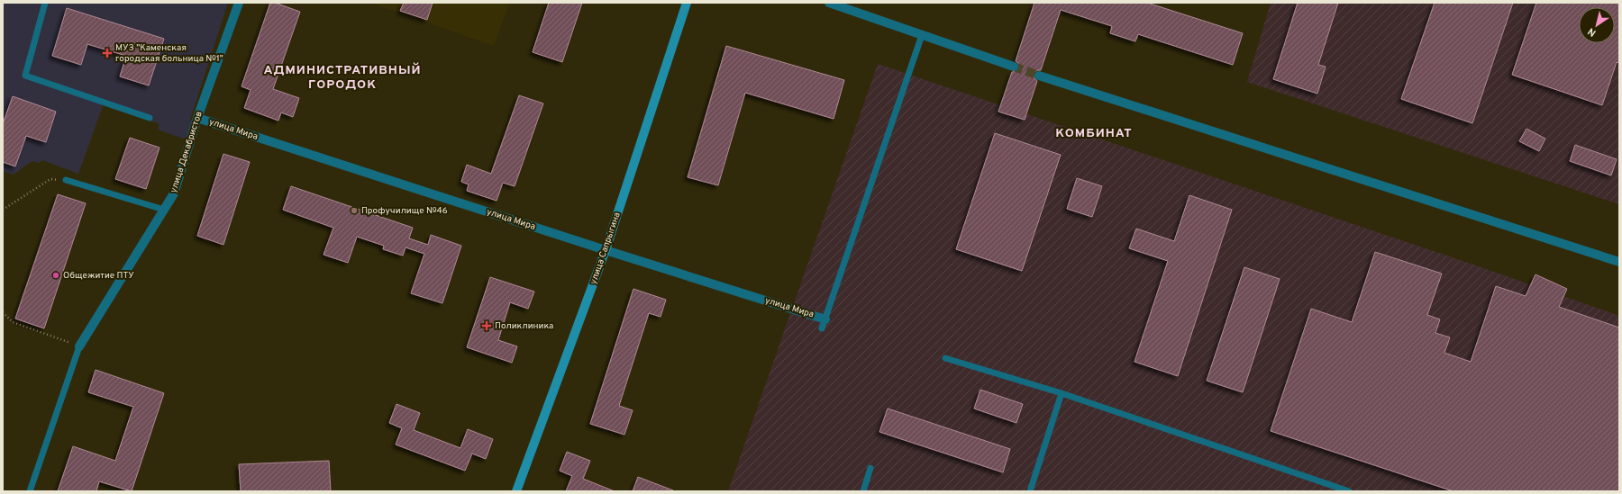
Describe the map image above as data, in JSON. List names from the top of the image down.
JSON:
{
  "streets": {
    "street": ["улица Мира", "улица Декабристов", "улица Сапрыгина"]
  },
  "crossings": [
    ["улица Мира", "улица Декабристов"],
    ["улица Мира", "улица Сапрыгина"]
  ],
  "districts": ["АДМИНИСТРАТИВНЫЙ ГОРОДОК", "КОМБИНАТ"],
  "places": {
    "health": ["МУЗ \"Каменская городская больница №1\"", "Поликлиника"],
    "other": ["Профучилище №46", "Общежитие ПТУ"]
  },
  "north": "bottom left"
}
